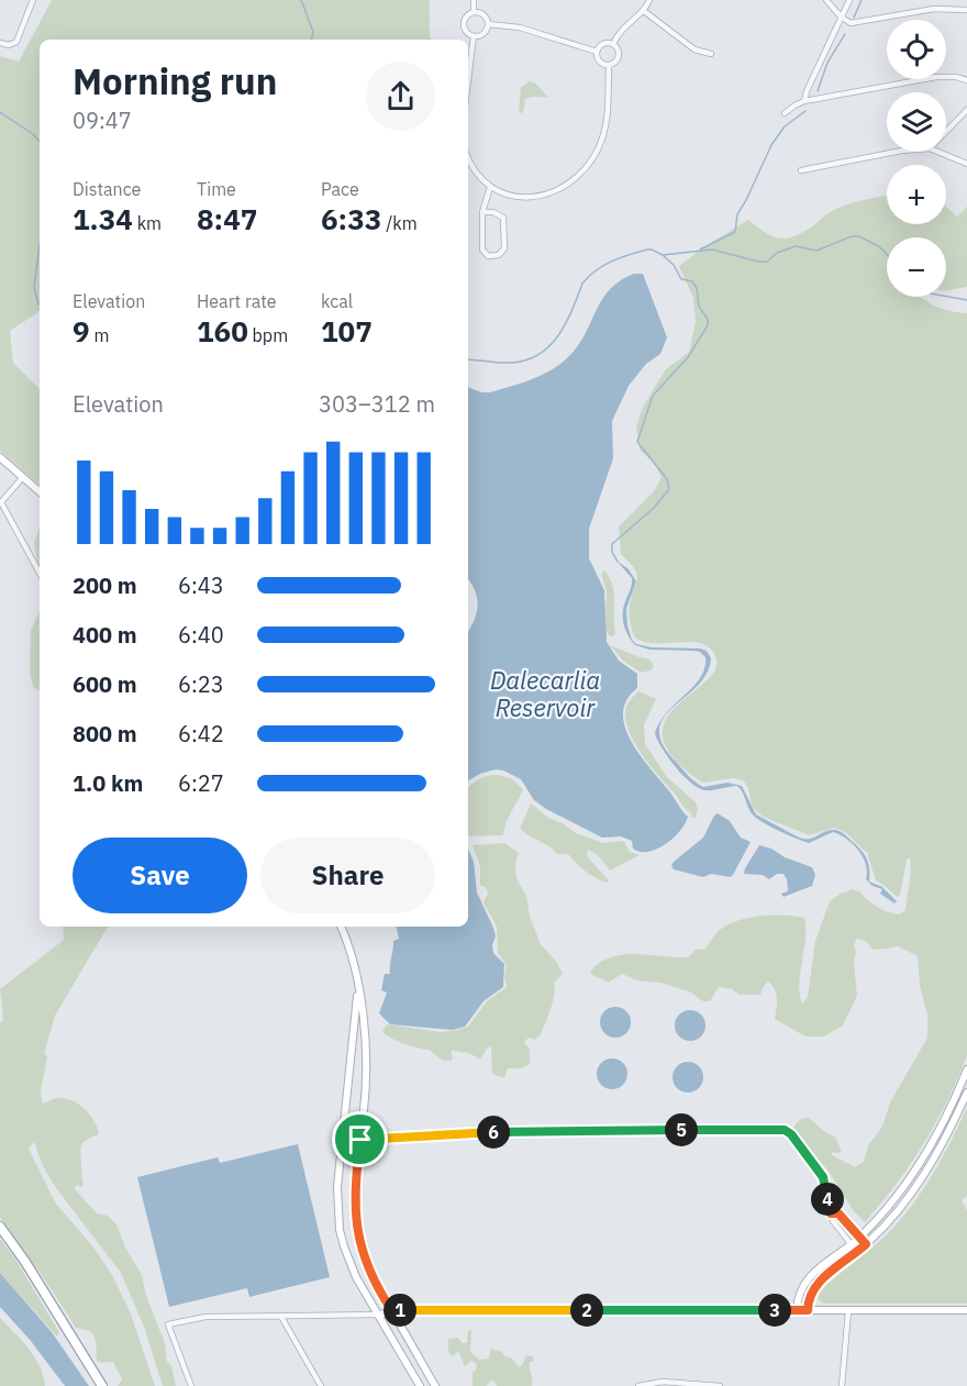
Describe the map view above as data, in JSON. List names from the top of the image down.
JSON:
{
  "water": ["Dalecarlia Reservoir"],
  "page": {
    "map_buttons": ["+", "−"],
    "heading": ["Morning run", "09:47"],
    "stats": [
      ["Distance", "1.34 km"],
      ["Time", "8:47"],
      ["Pace", "6:33 /km"],
      ["Elevation", "9 m"],
      ["Heart rate", "160 bpm"],
      ["kcal", "107"]
    ],
    "chart": ["Elevation", "303–312 m"],
    "list": [
      {
        "name": "200 m",
        "note": "6:43"
      },
      {
        "name": "400 m",
        "note": "6:40"
      },
      {
        "name": "600 m",
        "note": "6:23"
      },
      {
        "name": "800 m",
        "note": "6:42"
      },
      {
        "name": "1.0 km",
        "note": "6:27"
      }
    ],
    "buttons": ["Save", "Share"],
    "pins": [
      "5",
      "6",
      "4",
      "1",
      "2",
      "3"
    ]
  }
}
